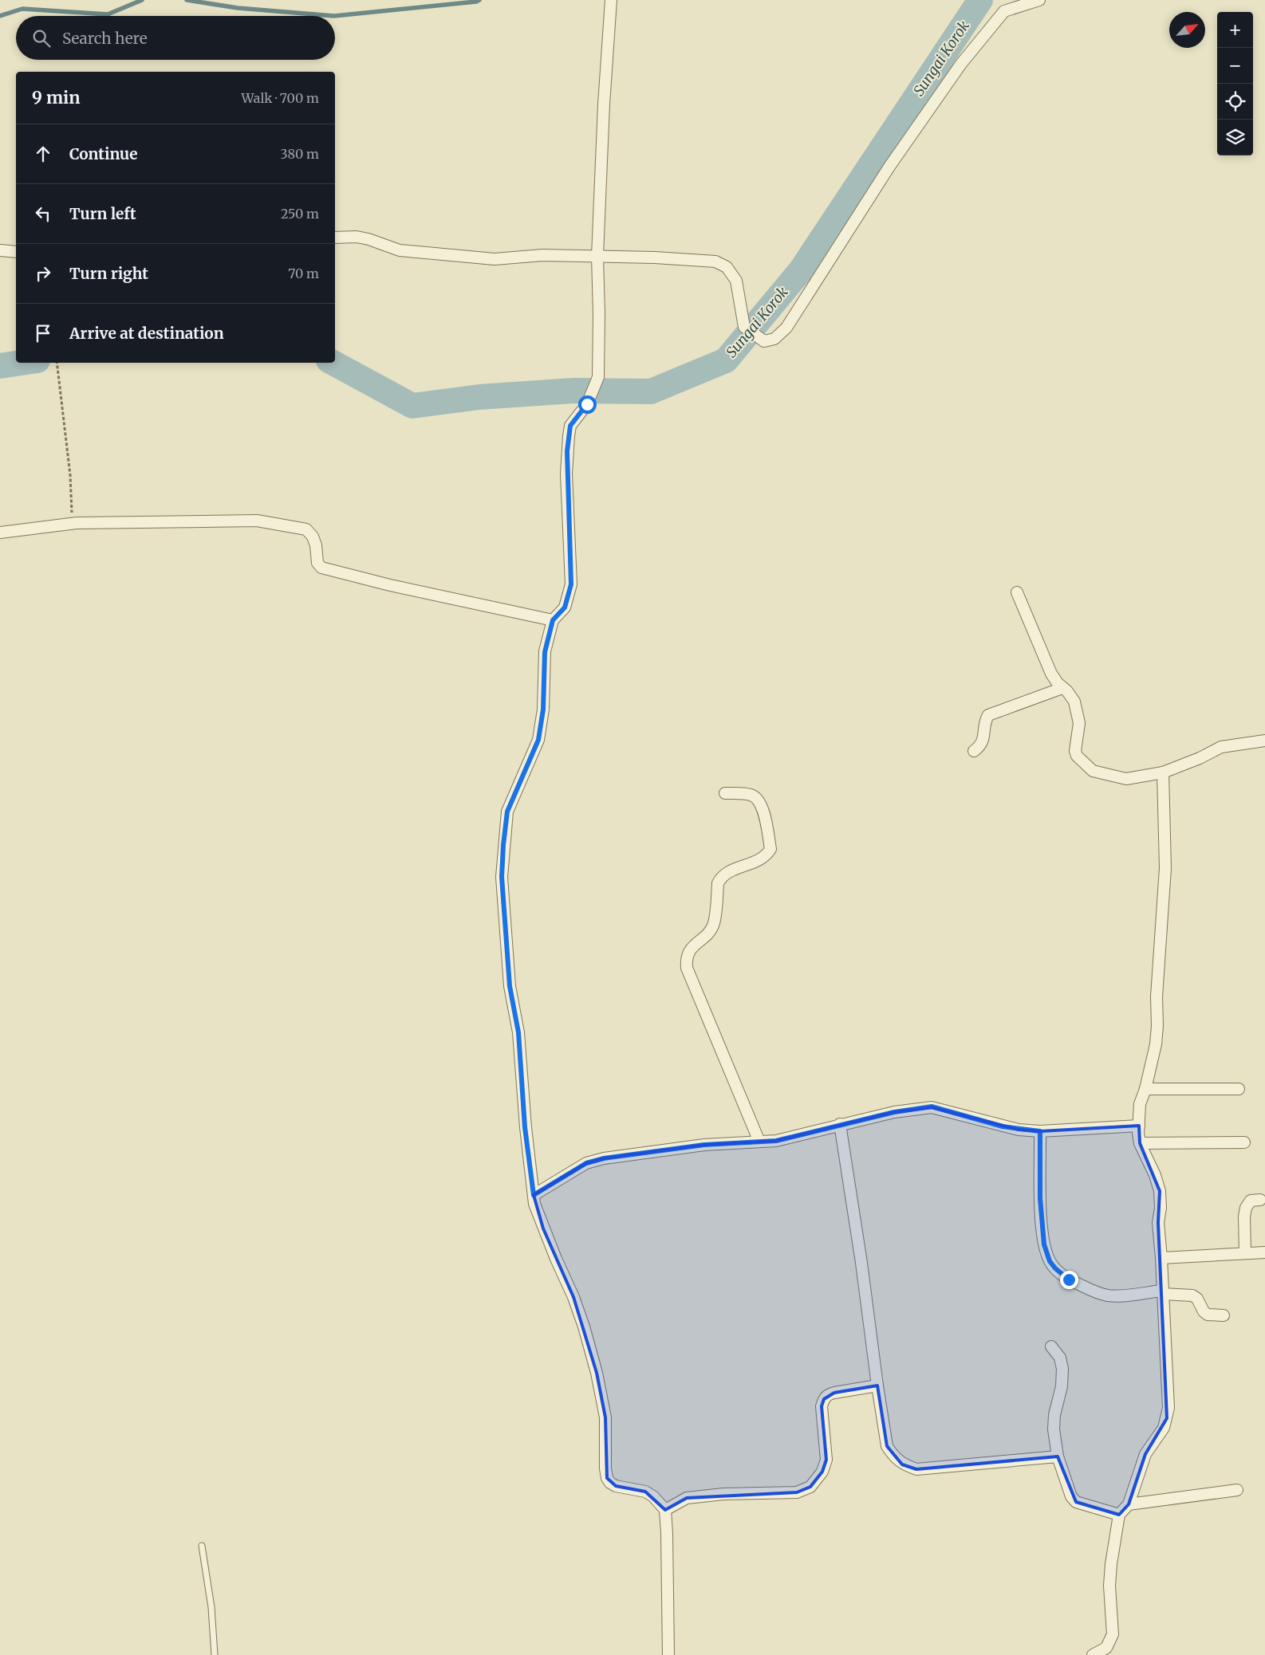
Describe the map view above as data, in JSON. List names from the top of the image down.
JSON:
{
  "water": ["Sungai Korok"],
  "north": "top right",
  "page": {
    "map_buttons": ["+", "−"],
    "search": "Search here",
    "heading": ["9 min", "Walk · 700 m"],
    "list": [
      ["Continue", "380 m"],
      ["Turn left", "250 m"],
      ["Turn right", "70 m"],
      "Arrive at destination"
    ]
  }
}
